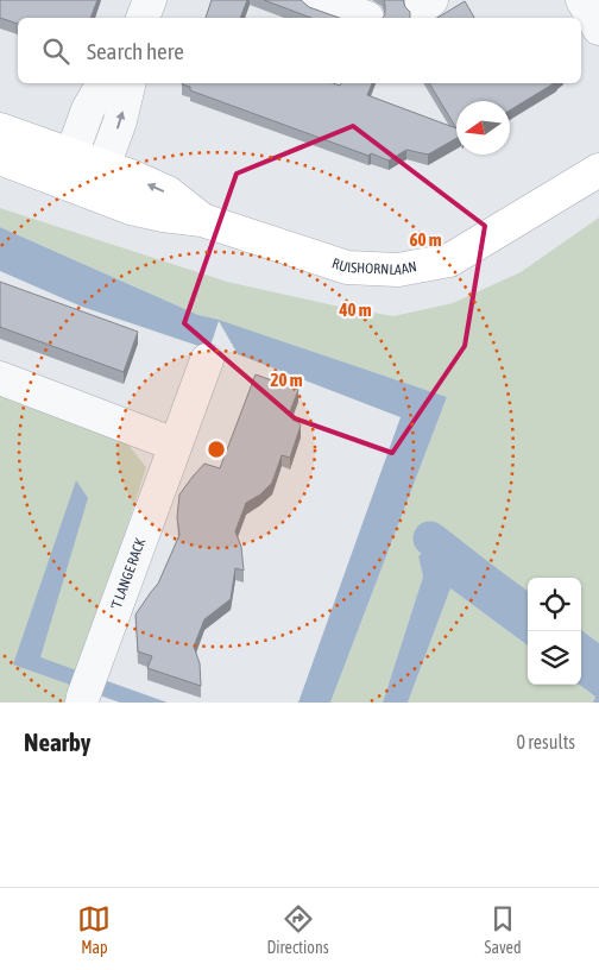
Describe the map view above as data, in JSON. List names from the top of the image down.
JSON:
{
  "streets": {
    "main road": ["RUISHORNLAAN"],
    "street": ["'T LANGE RACK"]
  },
  "north": "left",
  "page": {
    "search": "Search here",
    "heading": ["Nearby", "0 results"],
    "nav": ["Map", "Directions", "Saved"]
  },
  "rings": ["60 m", "40 m", "20 m"]
}
